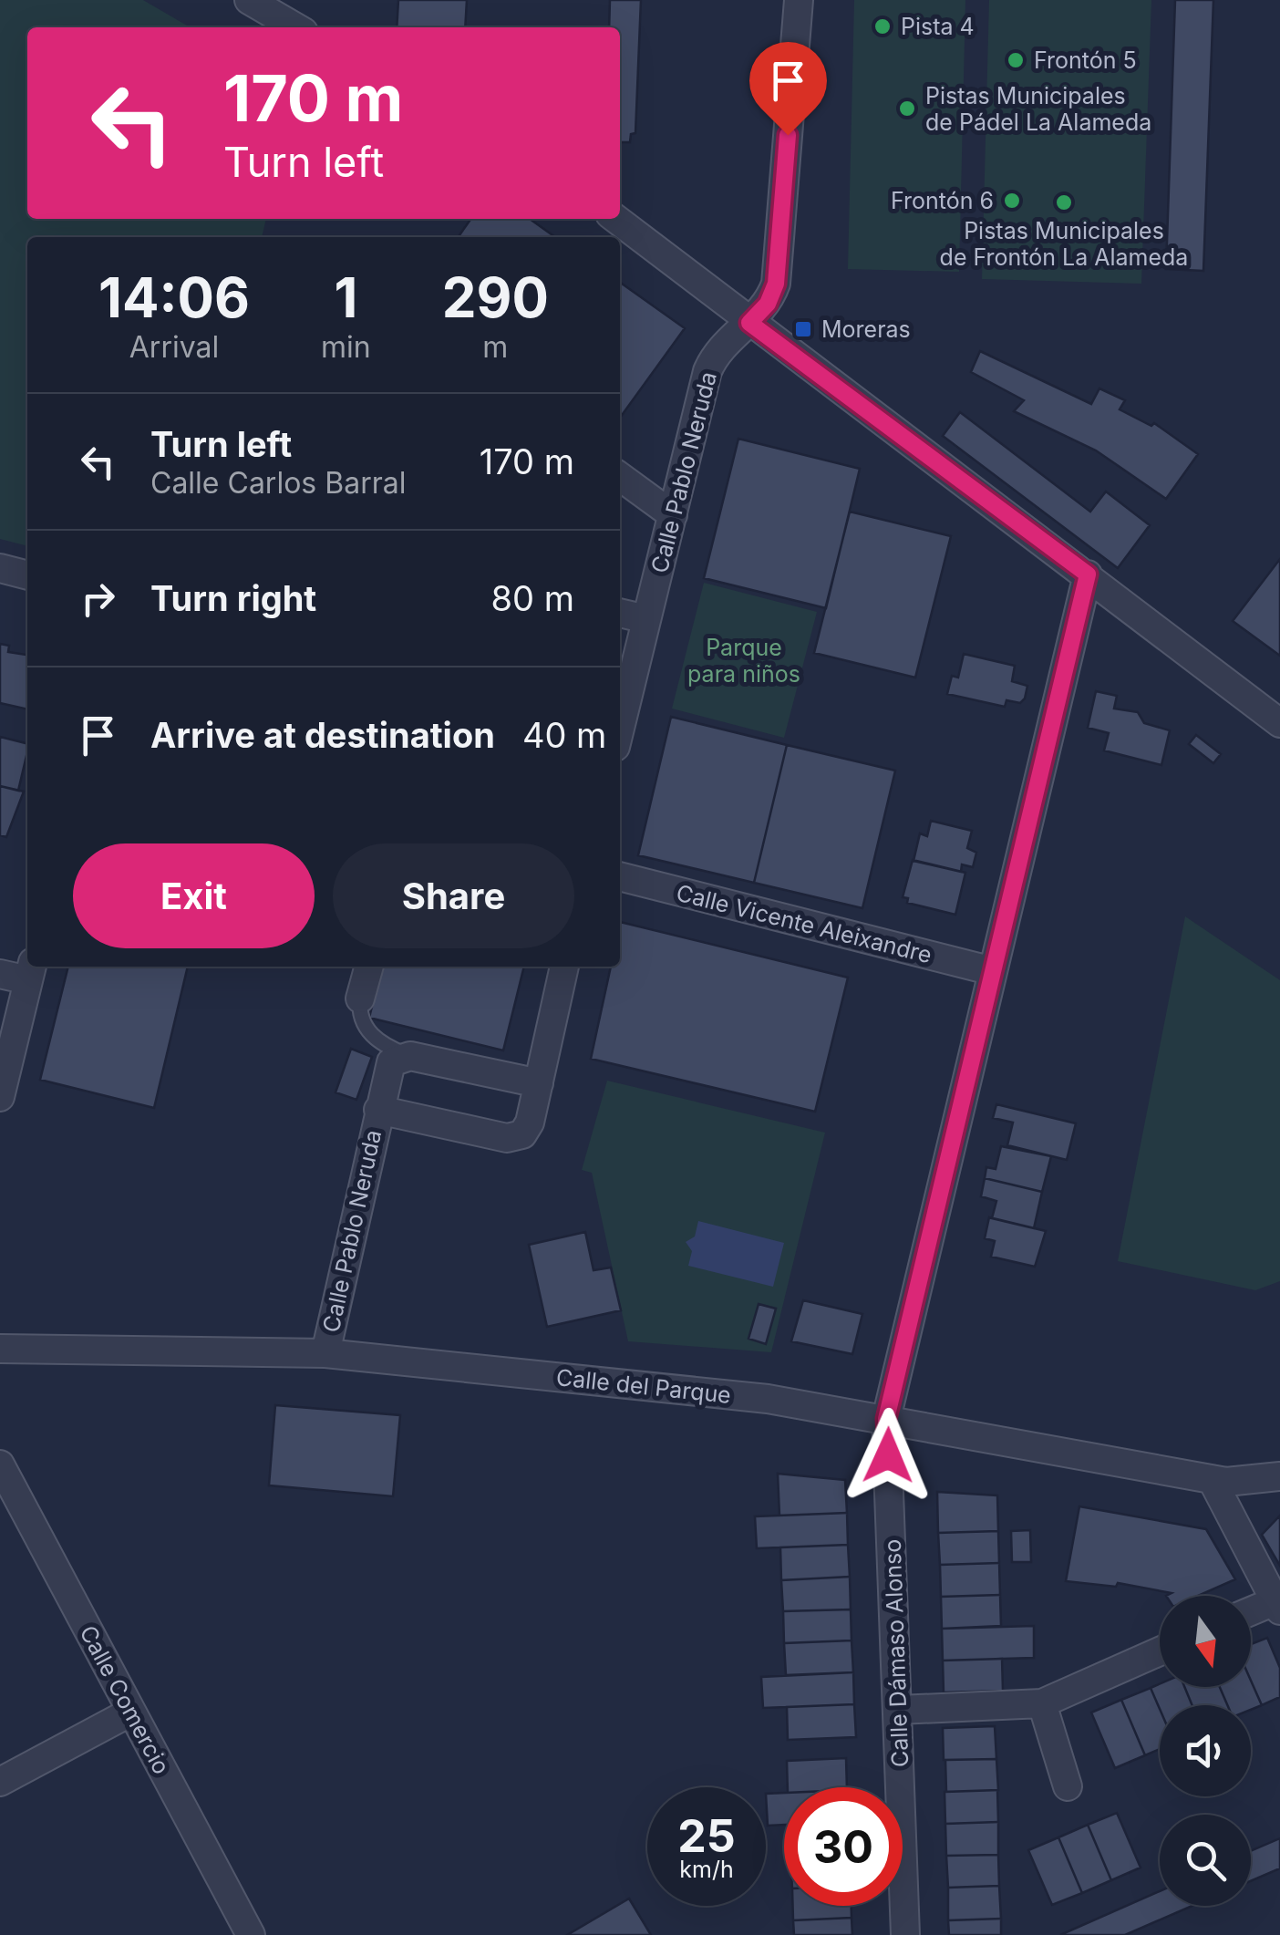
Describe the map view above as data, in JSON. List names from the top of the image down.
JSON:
{
  "streets": {
    "street": [
      "Calle Pablo Neruda",
      "Calle Vicente Aleixandre",
      "Calle del Parque",
      "Calle Dámaso Alonso",
      "Calle Comercio"
    ]
  },
  "crossings": [
    ["Calle Pablo Neruda", "Calle del Parque"],
    ["Calle Vicente Aleixandre", "Calle Dámaso Alonso"],
    ["Calle del Parque", "Calle Dámaso Alonso"]
  ],
  "parks": ["Parque para niños"],
  "places": {
    "other": [
      "Pista 4",
      "Frontón 5",
      "Pistas Municipales de Pádel La Alameda",
      "Frontón 6",
      "Pistas Municipales de Frontón La Alameda"
    ],
    "transit": ["Moreras"]
  },
  "north": "bottom",
  "page": {
    "turn": ["170 m", "Turn left"],
    "eta": [
      "14:06",
      "Arrival",
      "1",
      "min",
      "290",
      "m"
    ],
    "list": [
      {
        "name": "Turn left",
        "note": "Calle Carlos Barral",
        "value": "170 m"
      },
      {
        "name": "Turn right",
        "value": "80 m"
      },
      {
        "name": "Arrive at destination",
        "value": "40 m"
      }
    ],
    "buttons": ["Exit", "Share"],
    "speed": "25 km/h",
    "limit": "30"
  }
}
